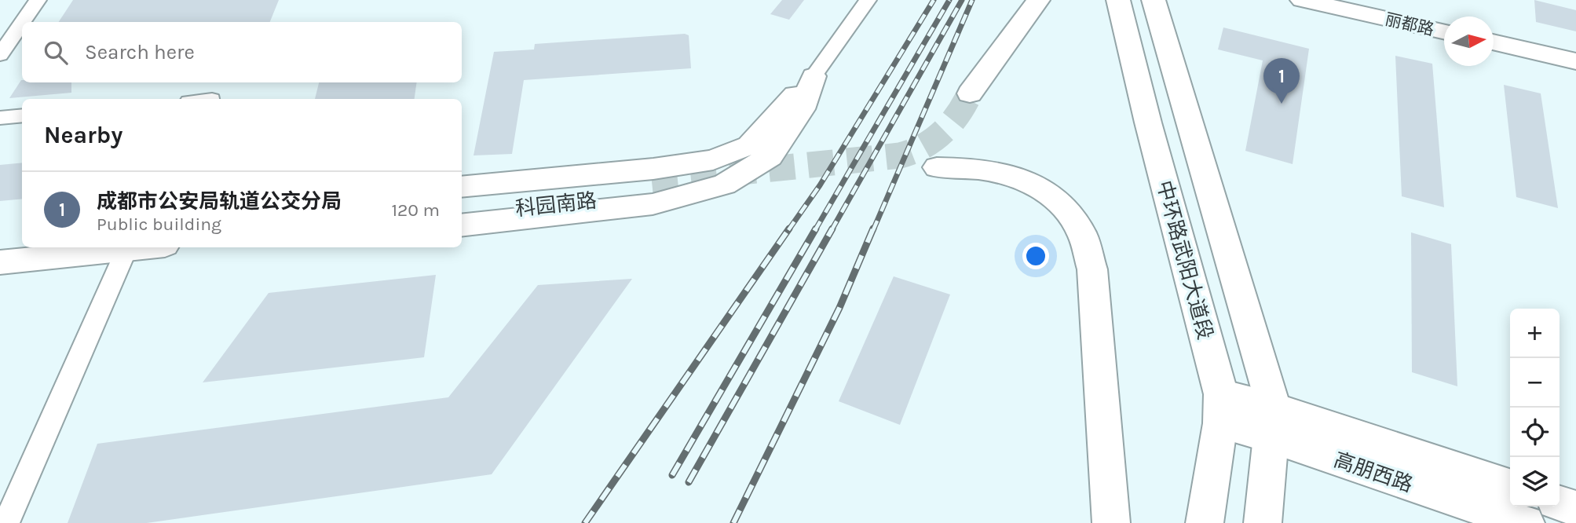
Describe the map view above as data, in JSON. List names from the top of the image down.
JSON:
{
  "streets": {
    "street": [
      "丽都路",
      "科园南路",
      "中环路武阳大道段",
      "高朋西路"
    ]
  },
  "crossings": [
    ["中环路武阳大道段", "高朋西路"]
  ],
  "north": "right",
  "page": {
    "search": "Search here",
    "pins": "1",
    "heading": "Nearby",
    "list": [
      {
        "mark": "1",
        "name": "成都市公安局轨道公交分局",
        "note": "Public building",
        "value": "120 m"
      }
    ],
    "map_buttons": ["+", "−"]
  }
}
